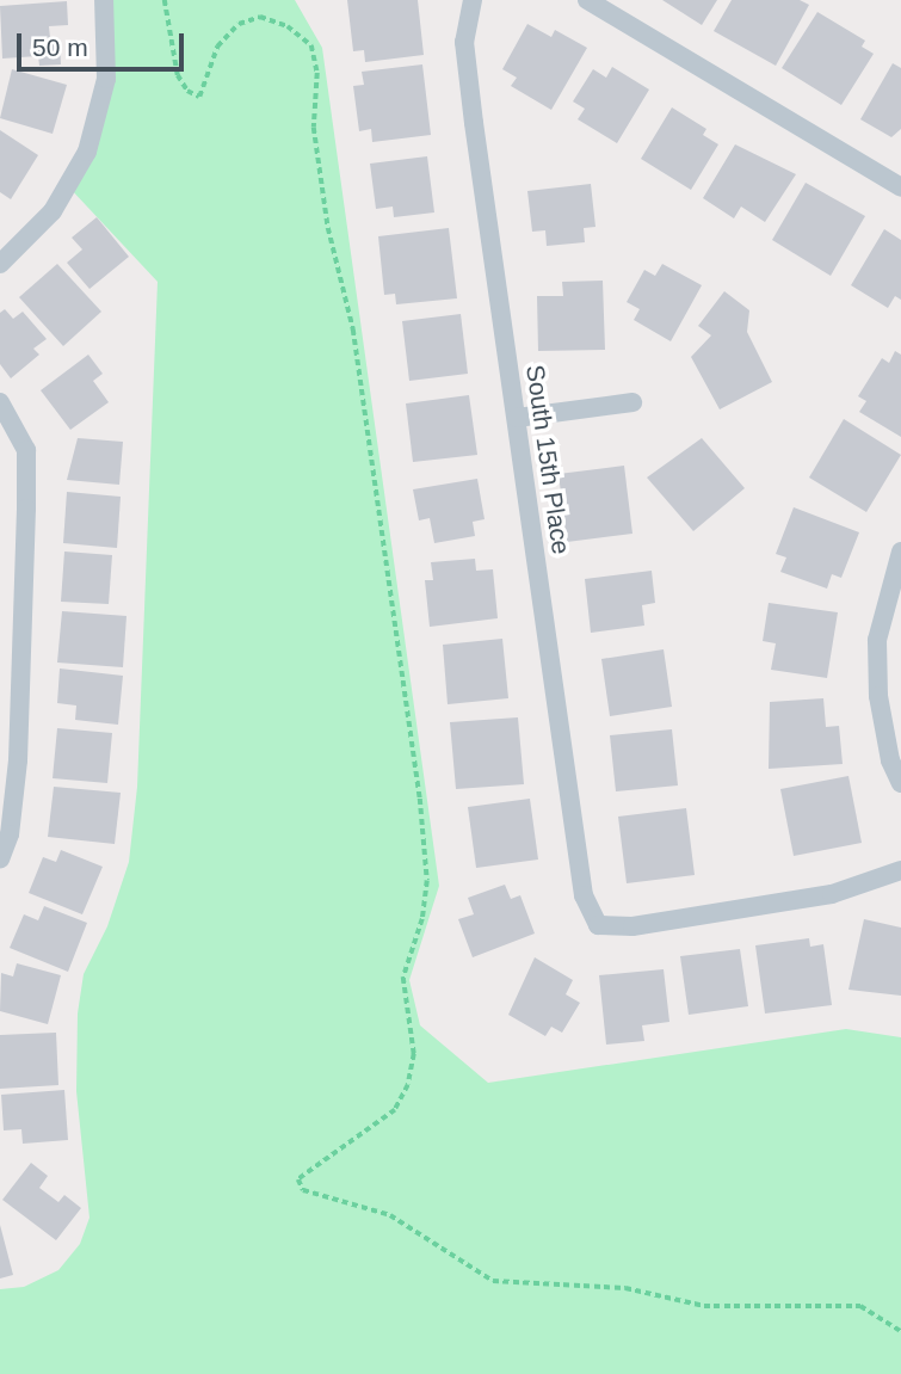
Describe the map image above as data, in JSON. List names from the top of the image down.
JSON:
{
  "streets": {
    "street": ["South 15th Place"]
  },
  "scale_bar": "50 m"
}
